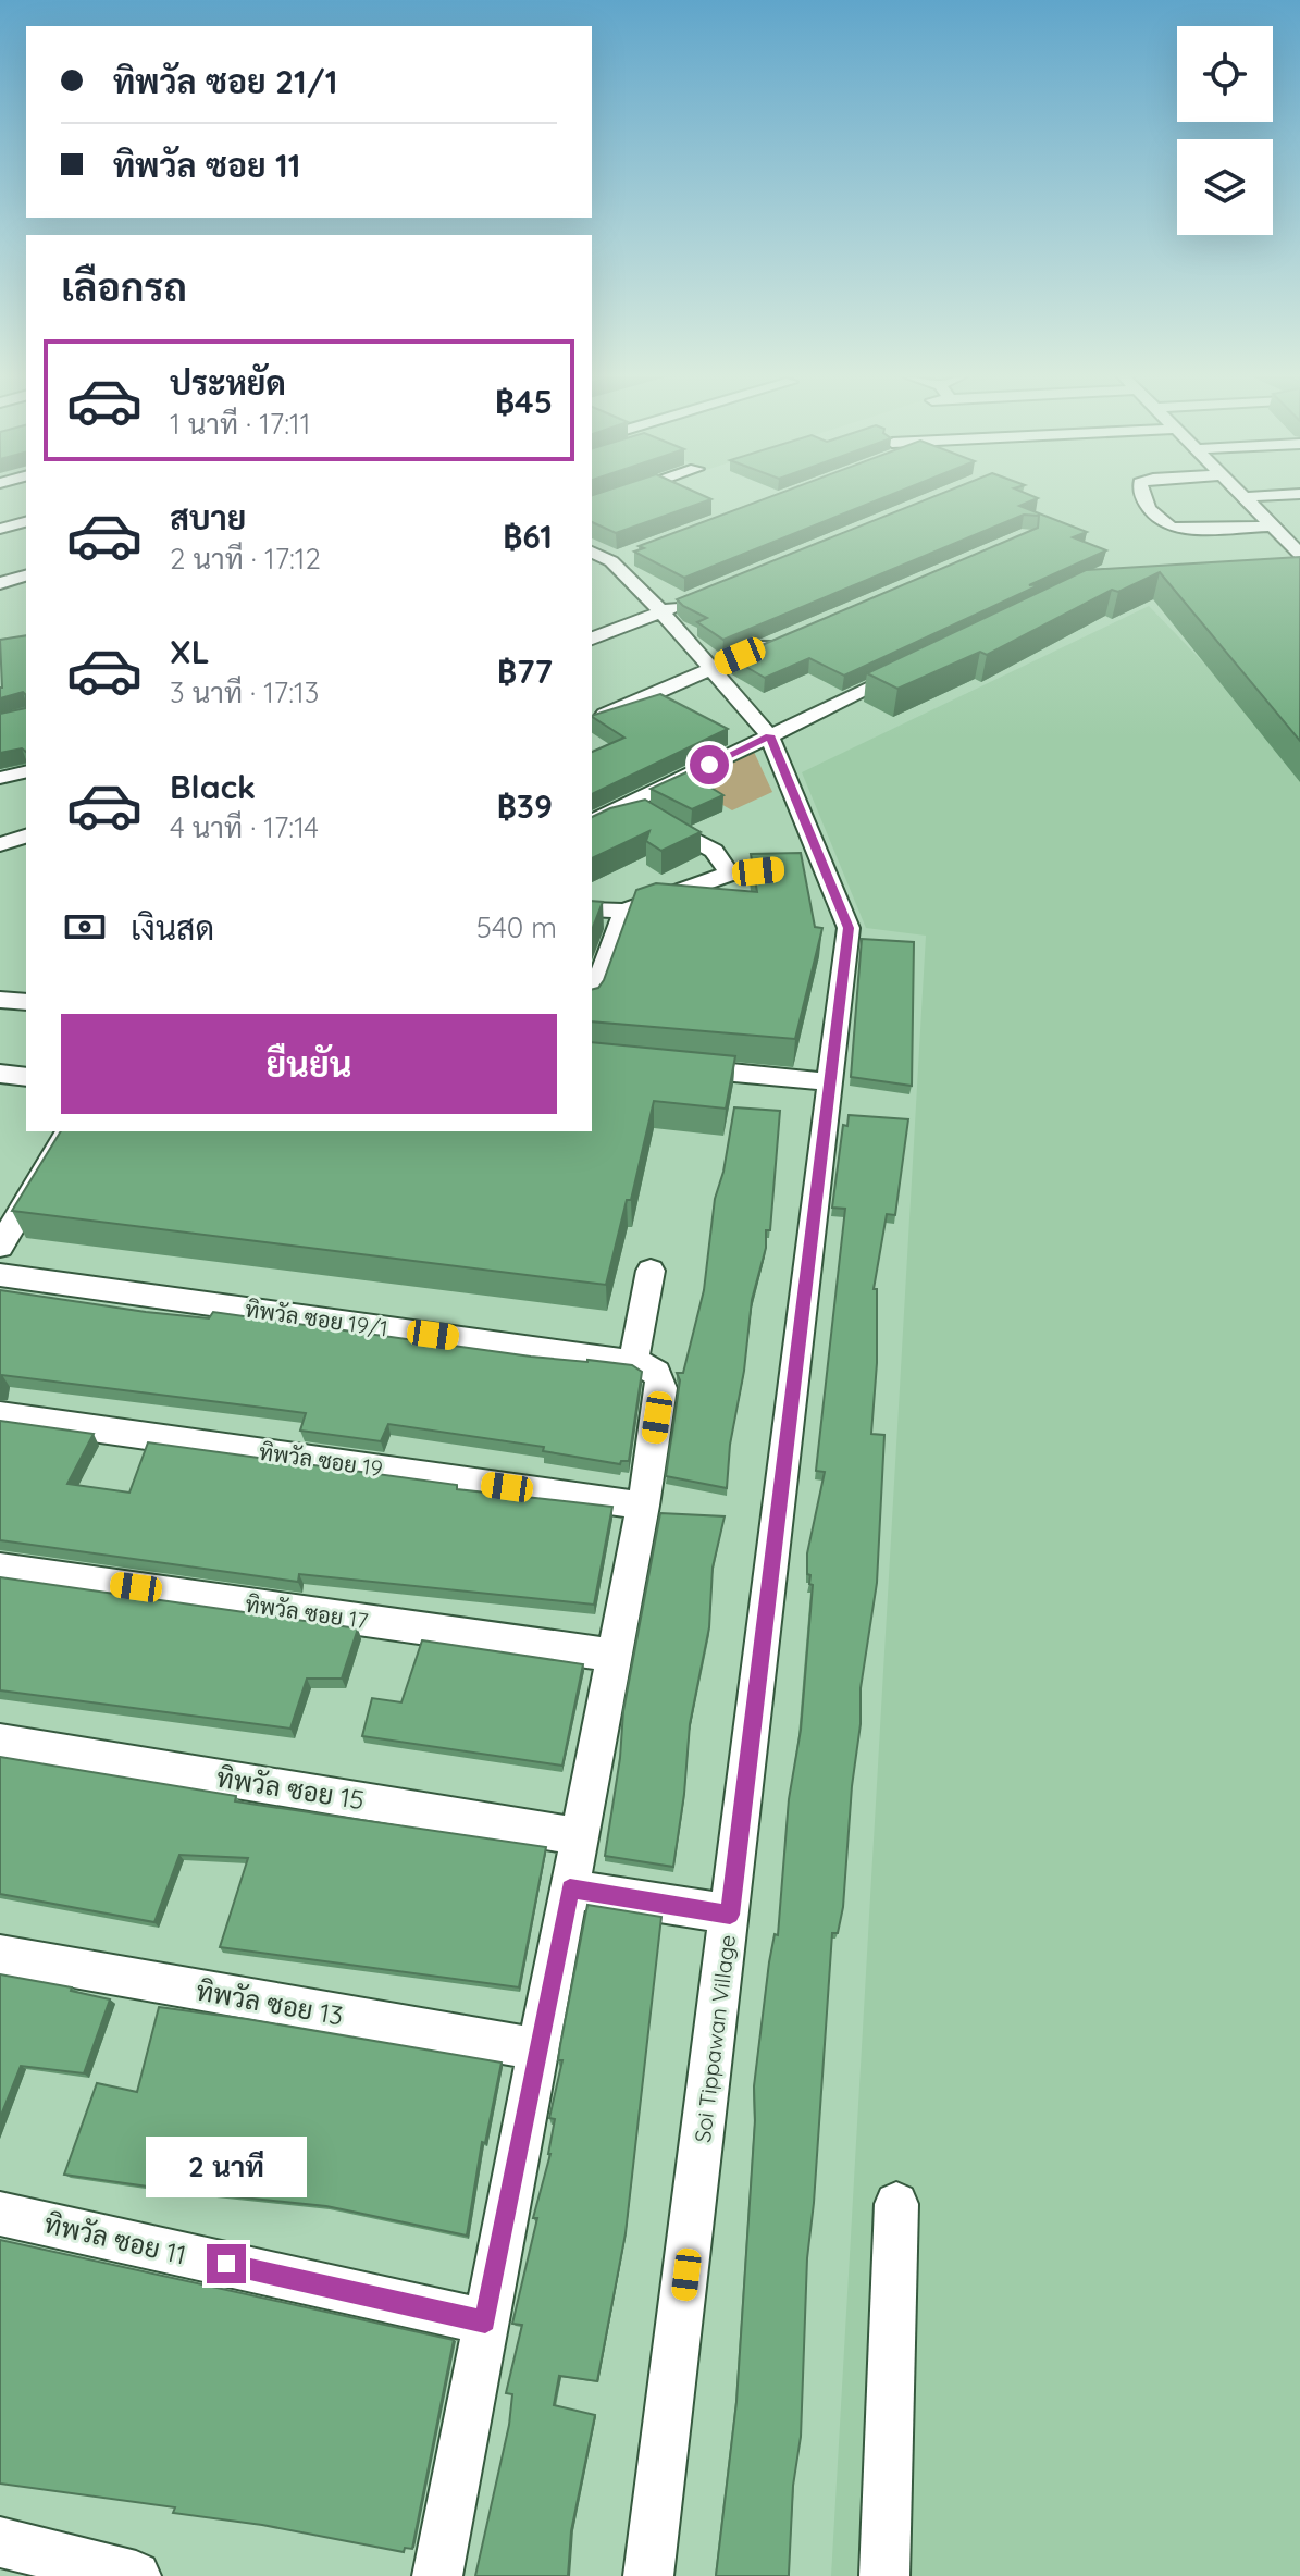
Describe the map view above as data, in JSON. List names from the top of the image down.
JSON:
{
  "streets": {
    "street": [
      "ทิพวัล ซอย 19/1",
      "ทิพวัล ซอย 19",
      "ทิพวัล ซอย 17",
      "ทิพวัล ซอย 15",
      "ทิพวัล ซอย 13",
      "Soi Tippawan Village",
      "ทิพวัล ซอย 11"
    ]
  },
  "page": {
    "banner": ["ทิพวัล ซอย 21/1", "ทิพวัล ซอย 11"],
    "heading": "เลือกรถ",
    "list": [
      {
        "name": "ประหยัด",
        "note": "1 นาที · 17:11",
        "value": "฿45"
      },
      {
        "name": "สบาย",
        "note": "2 นาที · 17:12",
        "value": "฿61"
      },
      {
        "name": "XL",
        "note": "3 นาที · 17:13",
        "value": "฿77"
      },
      {
        "name": "Black",
        "note": "4 นาที · 17:14",
        "value": "฿39"
      }
    ],
    "pay": ["เงินสด", "540 m"],
    "buttons": "ยืนยัน",
    "bubble": "2 นาที"
  }
}
